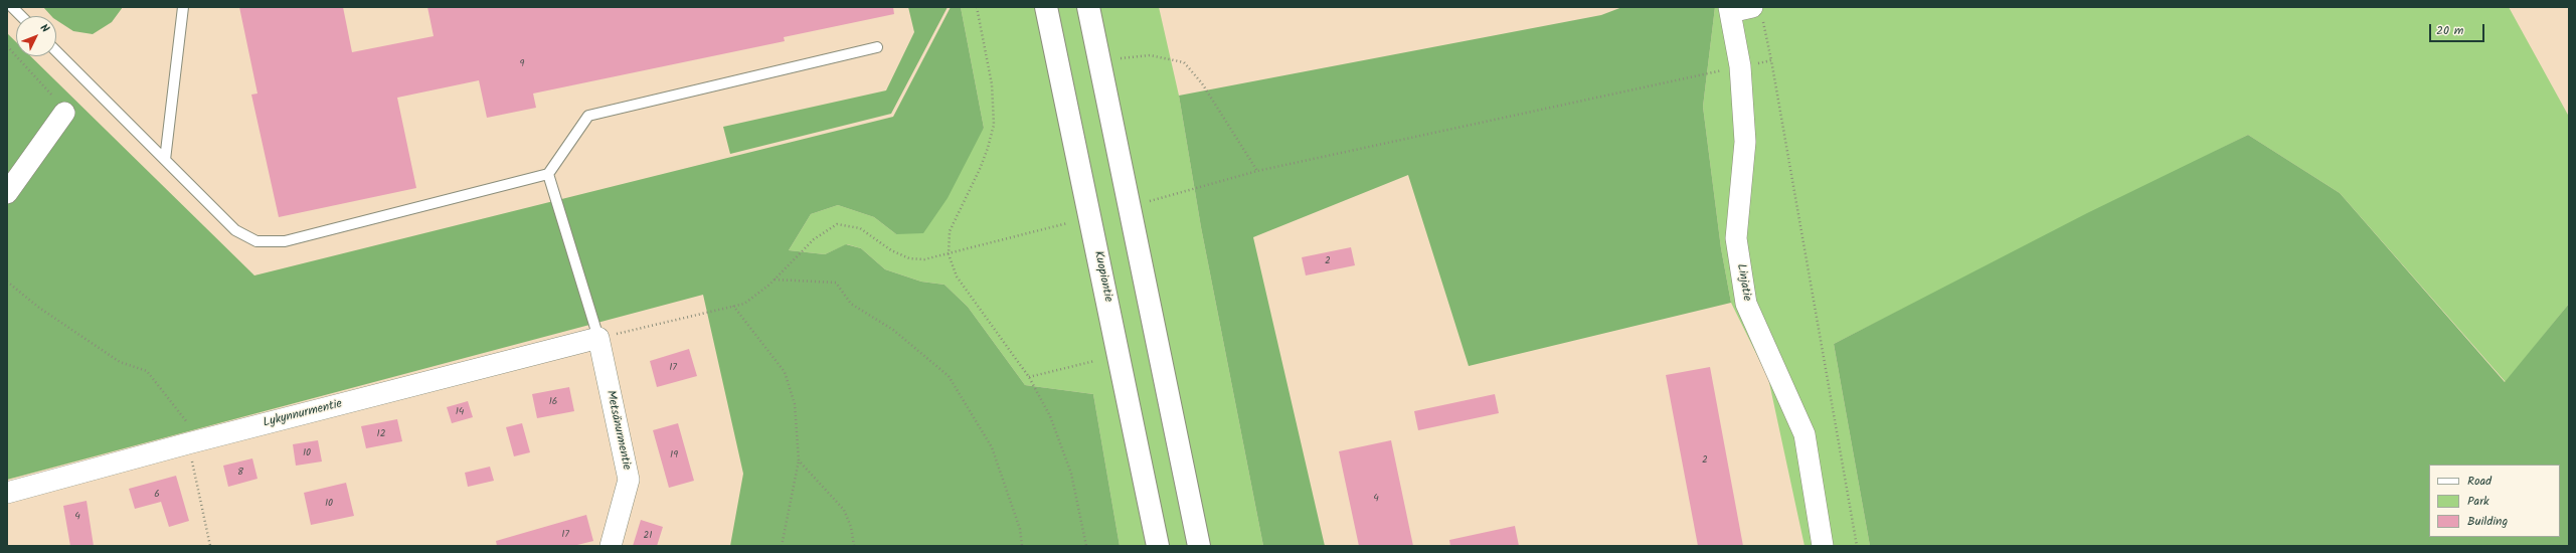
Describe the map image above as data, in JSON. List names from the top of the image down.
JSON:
{
  "streets": {
    "highway": ["Kuopiontie"],
    "street": ["Linjatie", "Lykynnurmentie", "Metsänurmentie"]
  },
  "crossings": [
    ["Lykynnurmentie", "Metsänurmentie"]
  ],
  "house_numbers": [
    "9",
    "2",
    "17",
    "16",
    "14",
    "12",
    "10",
    "19",
    "2",
    "8",
    "6",
    "4",
    "10",
    "4",
    "17",
    "21"
  ],
  "legend": ["Road", "Park", "Building"],
  "scale_bar": "20 m",
  "north": "top right"
}
